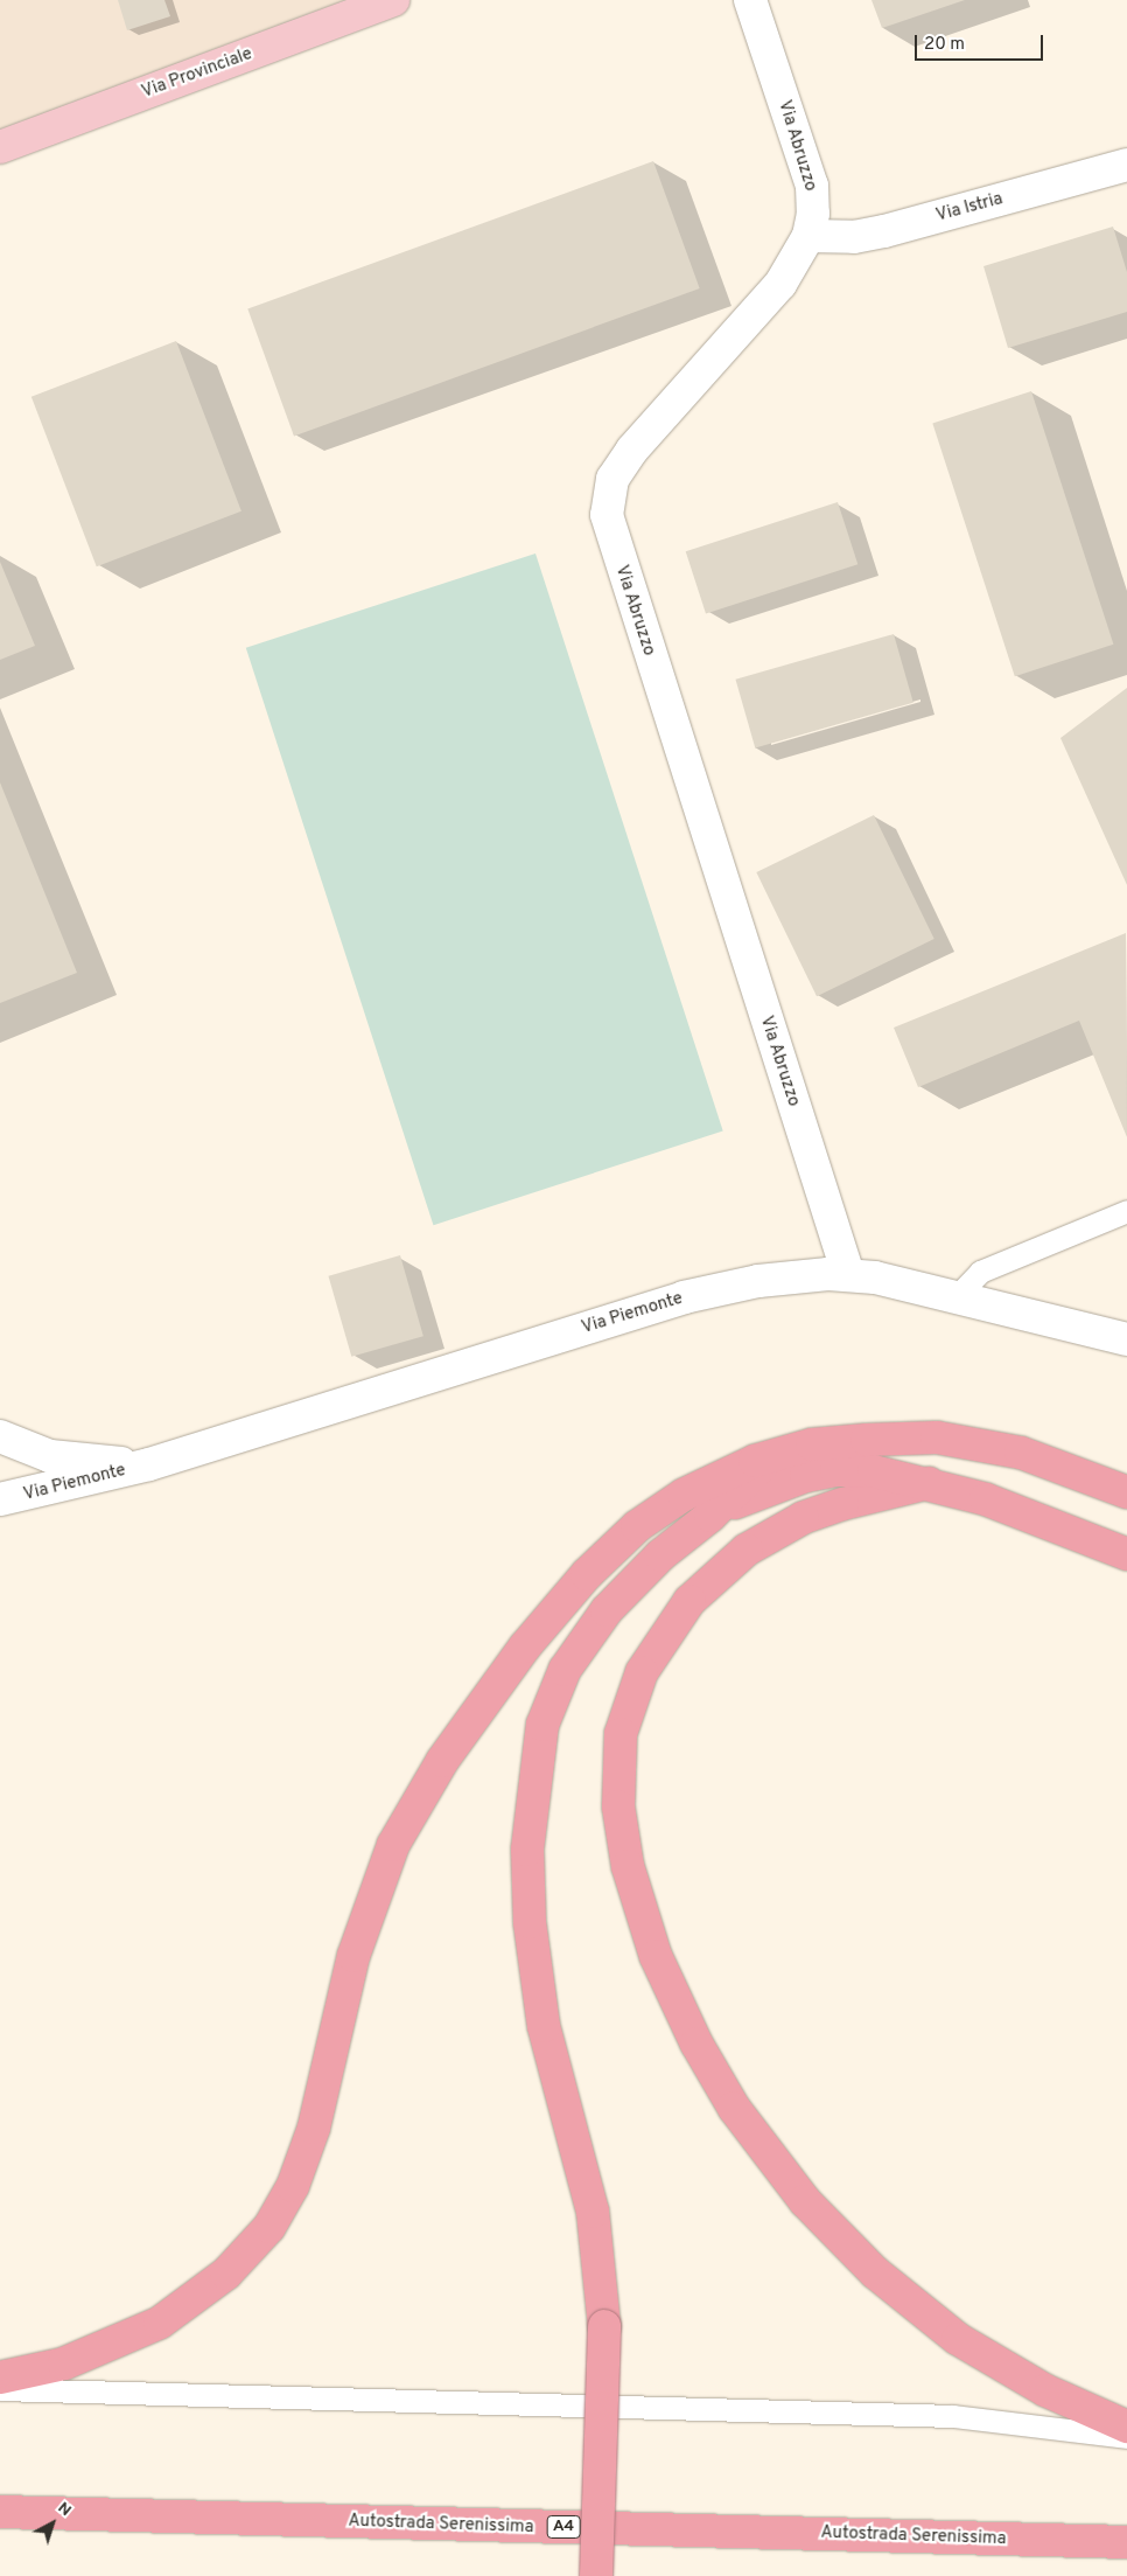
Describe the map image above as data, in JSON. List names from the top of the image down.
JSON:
{
  "streets": {
    "highway": ["Autostrada Serenissima", "A4"],
    "main road": ["Via Provinciale"],
    "street": ["Via Abruzzo", "Via Istria", "Via Piemonte"]
  },
  "crossings": [
    ["Via Abruzzo", "Via Istria"],
    ["Via Abruzzo", "Via Piemonte"]
  ],
  "scale_bar": "20 m",
  "north": "top right"
}
